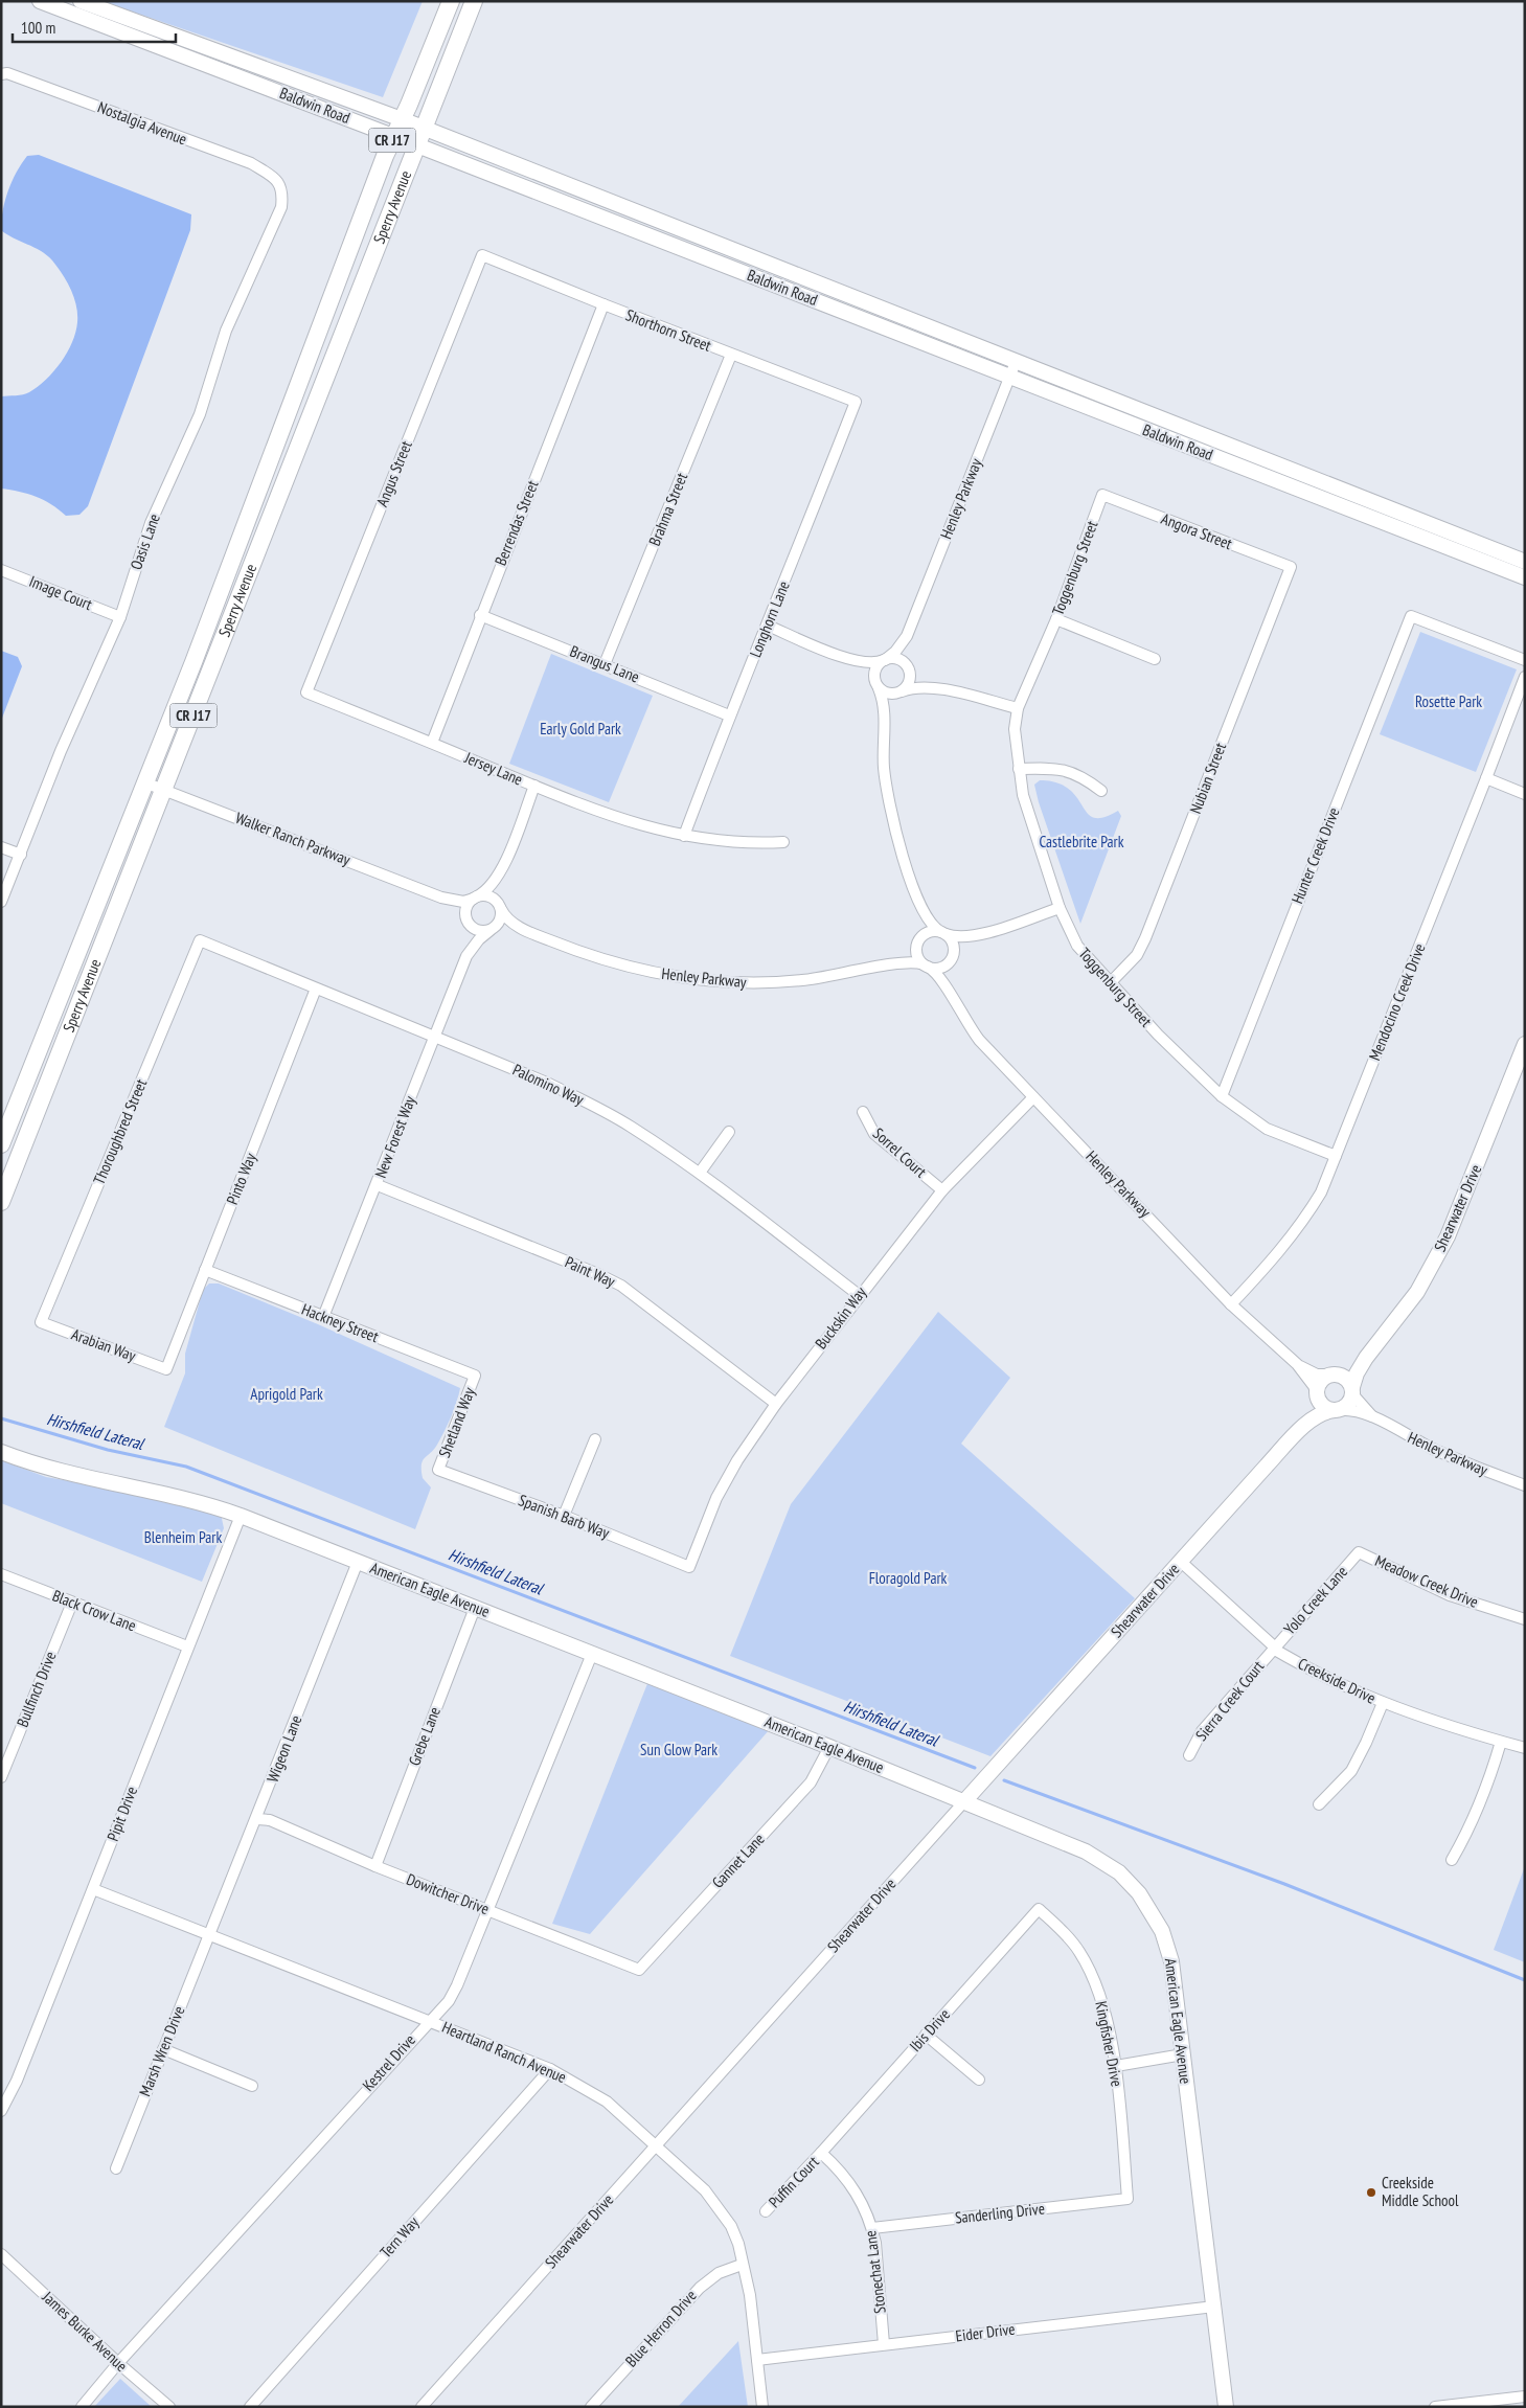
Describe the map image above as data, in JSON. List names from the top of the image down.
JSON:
{
  "streets": {
    "main road": [
      "Baldwin Road",
      "CR J17",
      "Sperry Avenue",
      "Shearwater Drive",
      "American Eagle Avenue"
    ],
    "street": [
      "Nostalgia Avenue",
      "Shorthorn Street",
      "Angus Street",
      "Henley Parkway",
      "Brahma Street",
      "Berrendas Street",
      "Angora Street",
      "Oasis Lane",
      "Toggenburg Street",
      "Image Court",
      "Longhorn Lane",
      "Brangus Lane",
      "Jersey Lane",
      "Nubian Street",
      "Walker Ranch Parkway",
      "Hunter Creek Drive",
      "Mendocino Creek Drive",
      "Palomino Way",
      "Thoroughbred Street",
      "New Forest Way",
      "Sorrel Court",
      "Pinto Way",
      "Paint Way",
      "Buckskin Way",
      "Hackney Street",
      "Arabian Way",
      "Shetland Way",
      "Spanish Barb Way",
      "Meadow Creek Drive",
      "Yolo Creek Lane",
      "Black Crow Lane",
      "Creekside Drive",
      "Bullfinch Drive",
      "Sierra Creek Court",
      "Grebe Lane",
      "Wigeon Lane",
      "Pipit Drive",
      "Gannet Lane",
      "Dowitcher Drive",
      "Ibis Drive",
      "Kingfisher Drive",
      "Marsh Wren Drive",
      "Heartland Ranch Avenue",
      "Kestrel Drive",
      "Puffin Court",
      "Sanderling Drive",
      "Tern Way",
      "Stonechat Lane",
      "Blue Herron Drive",
      "James Burke Avenue",
      "Eider Drive"
    ]
  },
  "crossings": [
    ["Baldwin Road", "Sperry Avenue"],
    ["Baldwin Road", "Henley Parkway"],
    ["Nostalgia Avenue", "Oasis Lane"],
    ["Sperry Avenue", "Walker Ranch Parkway"],
    ["Shorthorn Street", "Angus Street"],
    ["Shorthorn Street", "Brahma Street"],
    ["Shorthorn Street", "Berrendas Street"],
    ["Shorthorn Street", "Longhorn Lane"],
    ["Angus Street", "Jersey Lane"],
    ["Henley Parkway", "Mendocino Creek Drive"],
    ["Henley Parkway", "Shearwater Drive"],
    ["Henley Parkway", "Buckskin Way"],
    ["Brahma Street", "Brangus Lane"],
    ["Berrendas Street", "Brangus Lane"],
    ["Berrendas Street", "Jersey Lane"],
    ["Angora Street", "Toggenburg Street"],
    ["Angora Street", "Nubian Street"],
    ["Oasis Lane", "Image Court"],
    ["Toggenburg Street", "Nubian Street"],
    ["Toggenburg Street", "Hunter Creek Drive"],
    ["Toggenburg Street", "Mendocino Creek Drive"],
    ["Longhorn Lane", "Brangus Lane"],
    ["Longhorn Lane", "Jersey Lane"],
    ["Walker Ranch Parkway", "New Forest Way"],
    ["Palomino Way", "Thoroughbred Street"],
    ["Palomino Way", "New Forest Way"],
    ["Palomino Way", "Pinto Way"],
    ["Palomino Way", "Buckskin Way"],
    ["Thoroughbred Street", "Arabian Way"],
    ["New Forest Way", "Paint Way"],
    ["New Forest Way", "Hackney Street"],
    ["Sorrel Court", "Buckskin Way"],
    ["Pinto Way", "Hackney Street"],
    ["Pinto Way", "Arabian Way"],
    ["Shearwater Drive", "American Eagle Avenue"],
    ["Shearwater Drive", "Creekside Drive"],
    ["Shearwater Drive", "Heartland Ranch Avenue"],
    ["Paint Way", "Buckskin Way"],
    ["Buckskin Way", "Spanish Barb Way"],
    ["Hackney Street", "Shetland Way"],
    ["Shetland Way", "Spanish Barb Way"],
    ["Meadow Creek Drive", "Yolo Creek Lane"],
    ["American Eagle Avenue", "Grebe Lane"],
    ["American Eagle Avenue", "Wigeon Lane"],
    ["American Eagle Avenue", "Pipit Drive"],
    ["American Eagle Avenue", "Gannet Lane"],
    ["American Eagle Avenue", "Kestrel Drive"],
    ["American Eagle Avenue", "Eider Drive"],
    ["Yolo Creek Lane", "Creekside Drive"],
    ["Yolo Creek Lane", "Sierra Creek Court"],
    ["Black Crow Lane", "Bullfinch Drive"],
    ["Black Crow Lane", "Pipit Drive"],
    ["Creekside Drive", "Sierra Creek Court"],
    ["Grebe Lane", "Dowitcher Drive"],
    ["Wigeon Lane", "Dowitcher Drive"],
    ["Wigeon Lane", "Marsh Wren Drive"],
    ["Wigeon Lane", "Heartland Ranch Avenue"],
    ["Pipit Drive", "Heartland Ranch Avenue"],
    ["Gannet Lane", "Dowitcher Drive"],
    ["Dowitcher Drive", "Kestrel Drive"],
    ["Ibis Drive", "Kingfisher Drive"],
    ["Ibis Drive", "Puffin Court"],
    ["Ibis Drive", "Stonechat Lane"],
    ["Kingfisher Drive", "Sanderling Drive"],
    ["Marsh Wren Drive", "Heartland Ranch Avenue"],
    ["Heartland Ranch Avenue", "Kestrel Drive"],
    ["Heartland Ranch Avenue", "Tern Way"],
    ["Heartland Ranch Avenue", "Blue Herron Drive"],
    ["Heartland Ranch Avenue", "Eider Drive"],
    ["Kestrel Drive", "James Burke Avenue"],
    ["Puffin Court", "Stonechat Lane"],
    ["Sanderling Drive", "Stonechat Lane"],
    ["Stonechat Lane", "Eider Drive"]
  ],
  "water": ["Hirshfield Lateral"],
  "parks": [
    "Rosette Park",
    "Early Gold Park",
    "Castlebrite Park",
    "Aprigold Park",
    "Blenheim Park",
    "Floragold Park",
    "Sun Glow Park"
  ],
  "places": ["Creekside Middle School"],
  "scale_bar": "100 m"
}
